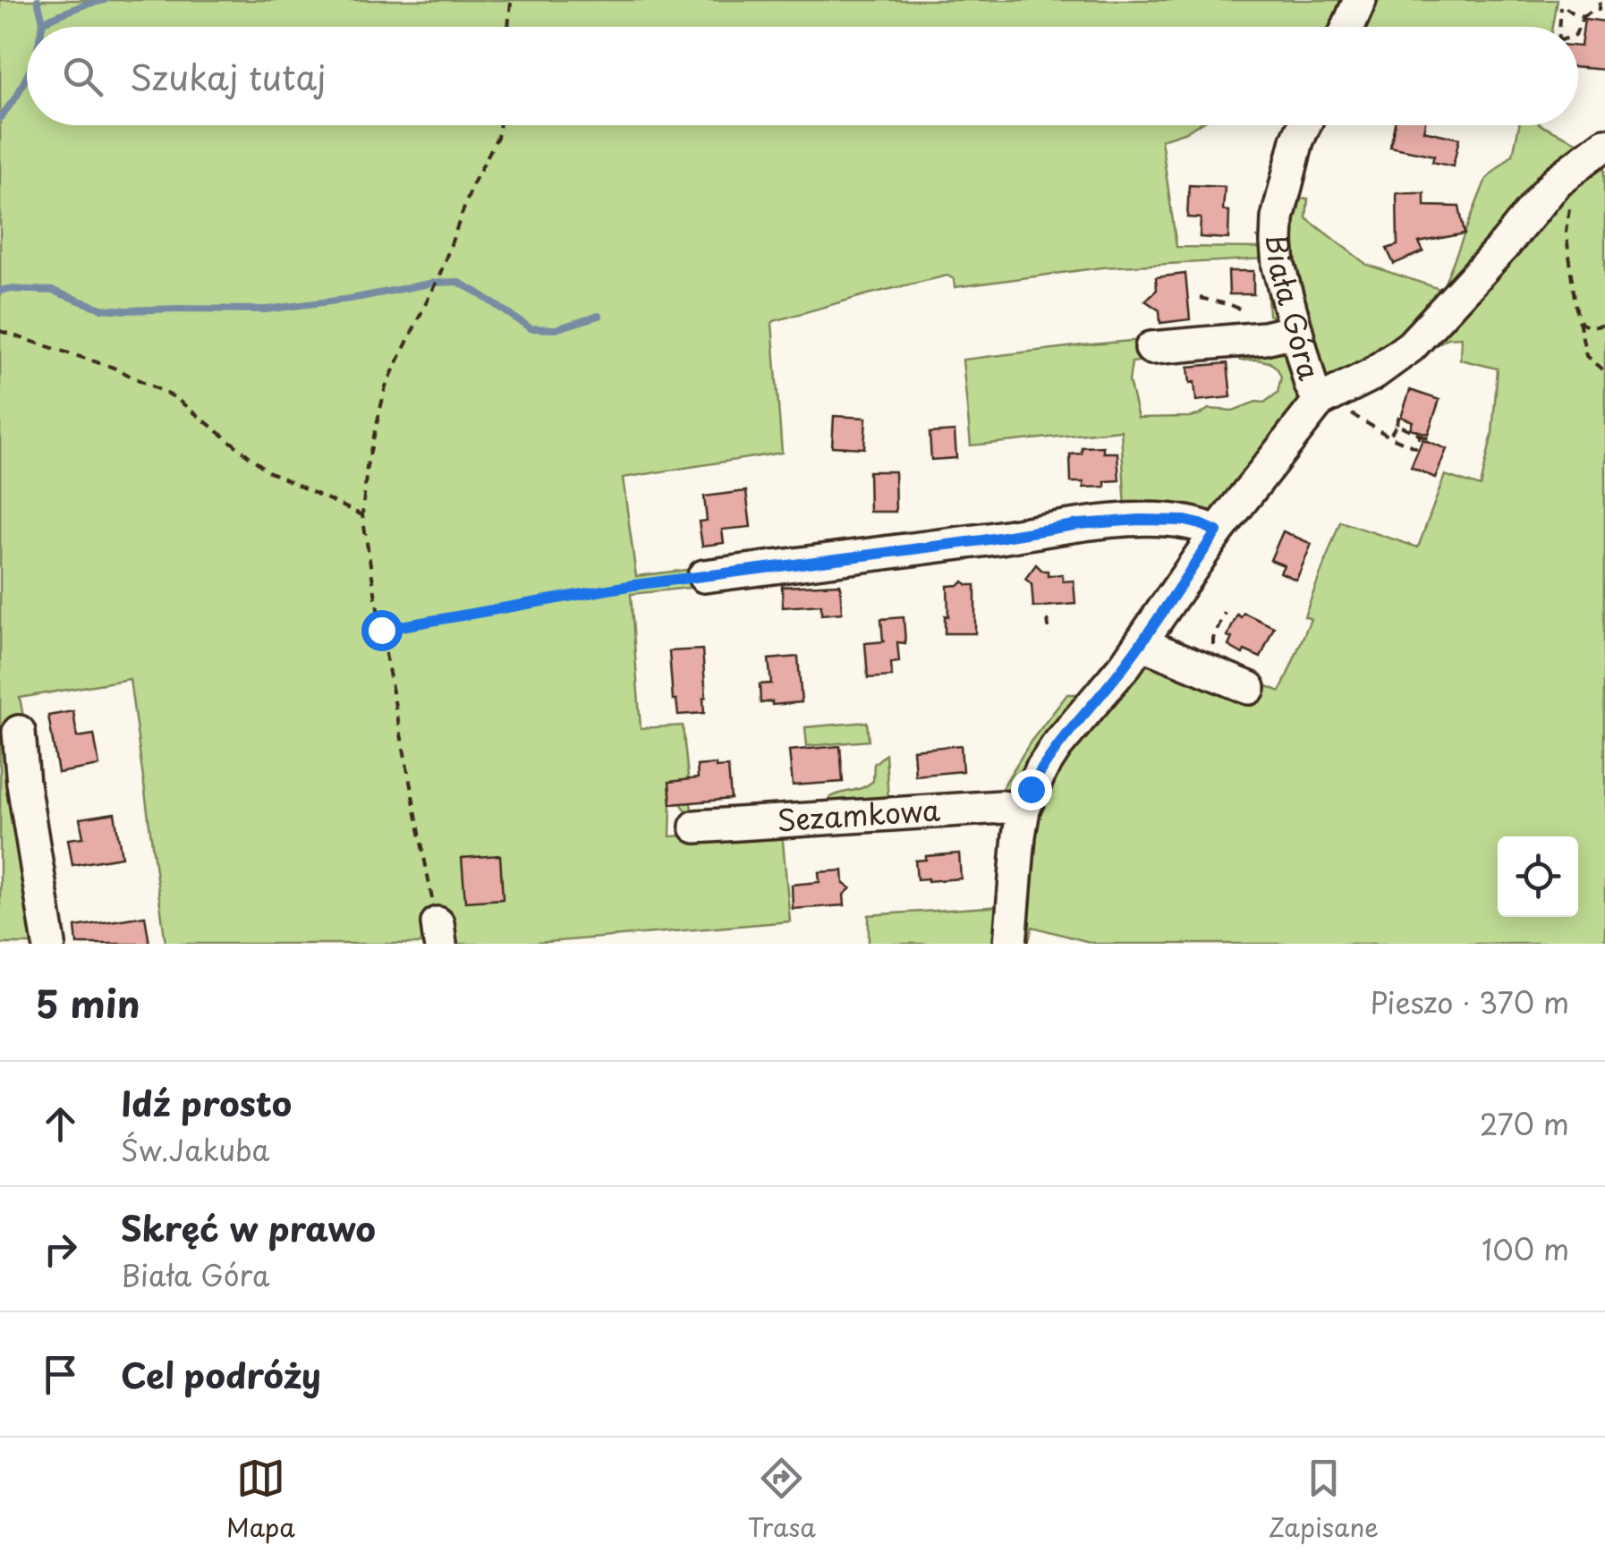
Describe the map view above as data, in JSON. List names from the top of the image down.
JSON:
{
  "streets": {
    "street": ["Biała Góra", "Sezamkowa"]
  },
  "page": {
    "search": "Szukaj tutaj",
    "heading": ["5 min", "Pieszo · 370 m"],
    "list": [
      ["Idź prosto", "Św.Jakuba", "270 m"],
      ["Skręć w prawo", "Biała Góra", "100 m"],
      "Cel podróży"
    ],
    "nav": ["Mapa", "Trasa", "Zapisane"]
  }
}
